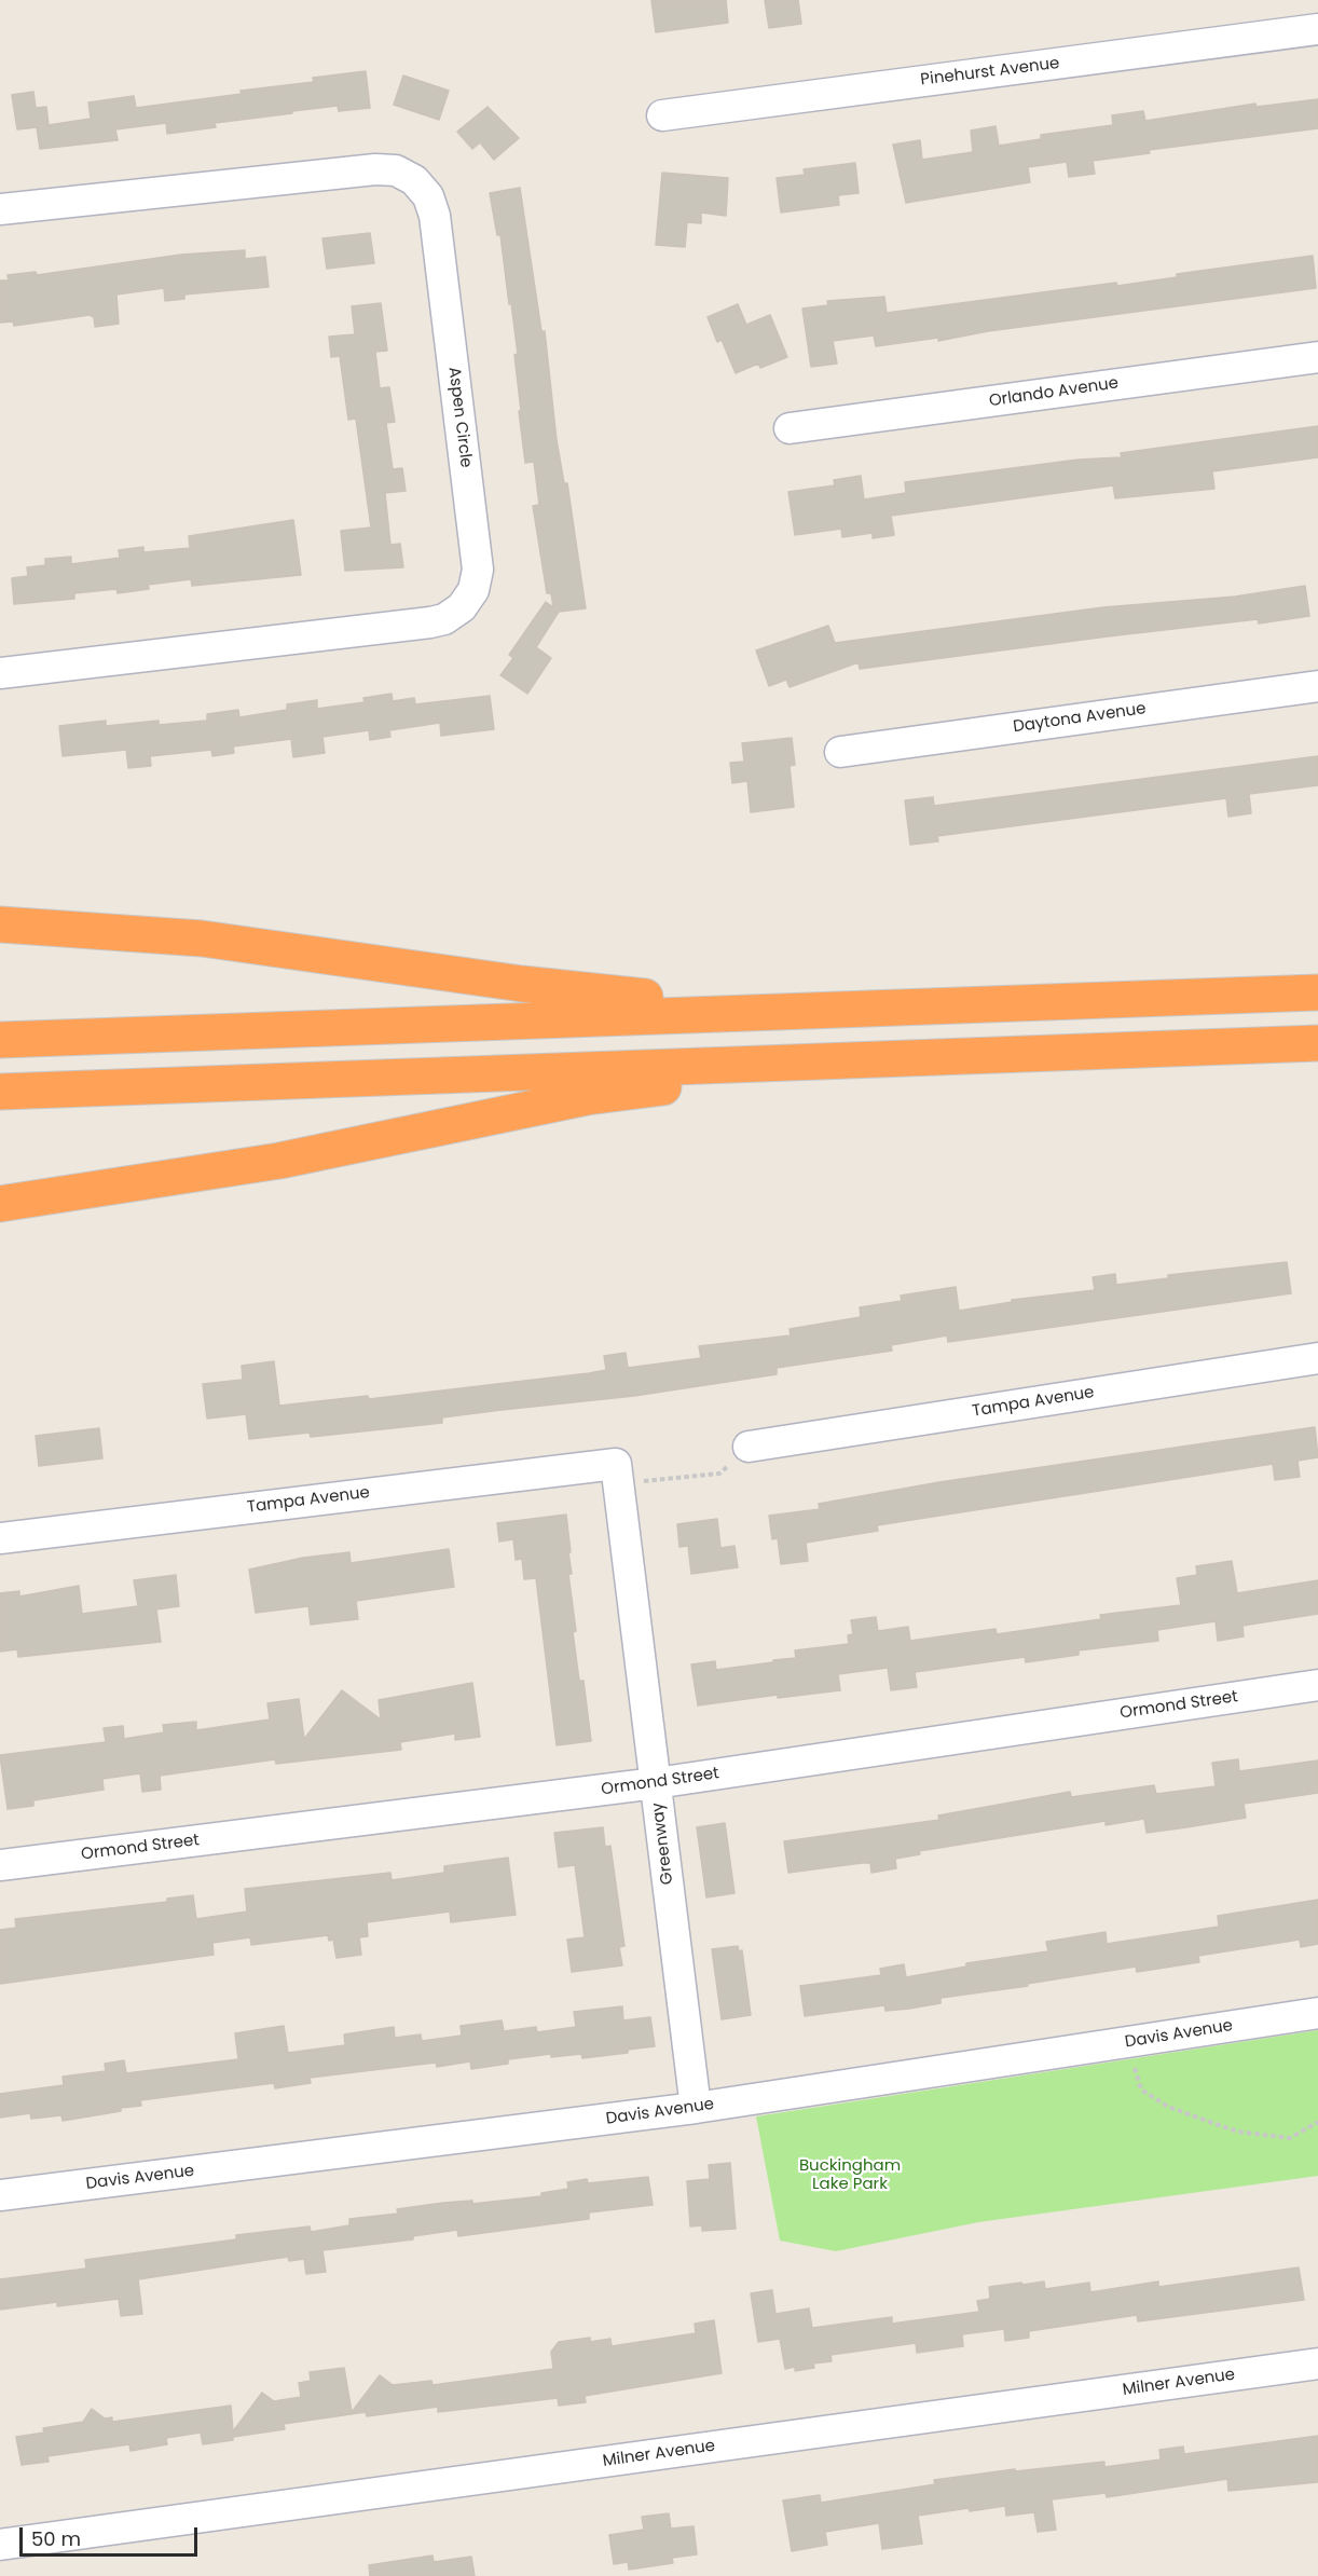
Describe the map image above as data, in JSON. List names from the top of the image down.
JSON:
{
  "streets": {
    "street": [
      "Pinehurst Avenue",
      "Orlando Avenue",
      "Aspen Circle",
      "Daytona Avenue",
      "Tampa Avenue",
      "Ormond Street",
      "Greenway",
      "Davis Avenue",
      "Milner Avenue"
    ]
  },
  "crossings": [
    ["Tampa Avenue", "Greenway"],
    ["Ormond Street", "Greenway"],
    ["Greenway", "Davis Avenue"]
  ],
  "parks": ["Buckingham Lake Park"],
  "scale_bar": "50 m"
}
